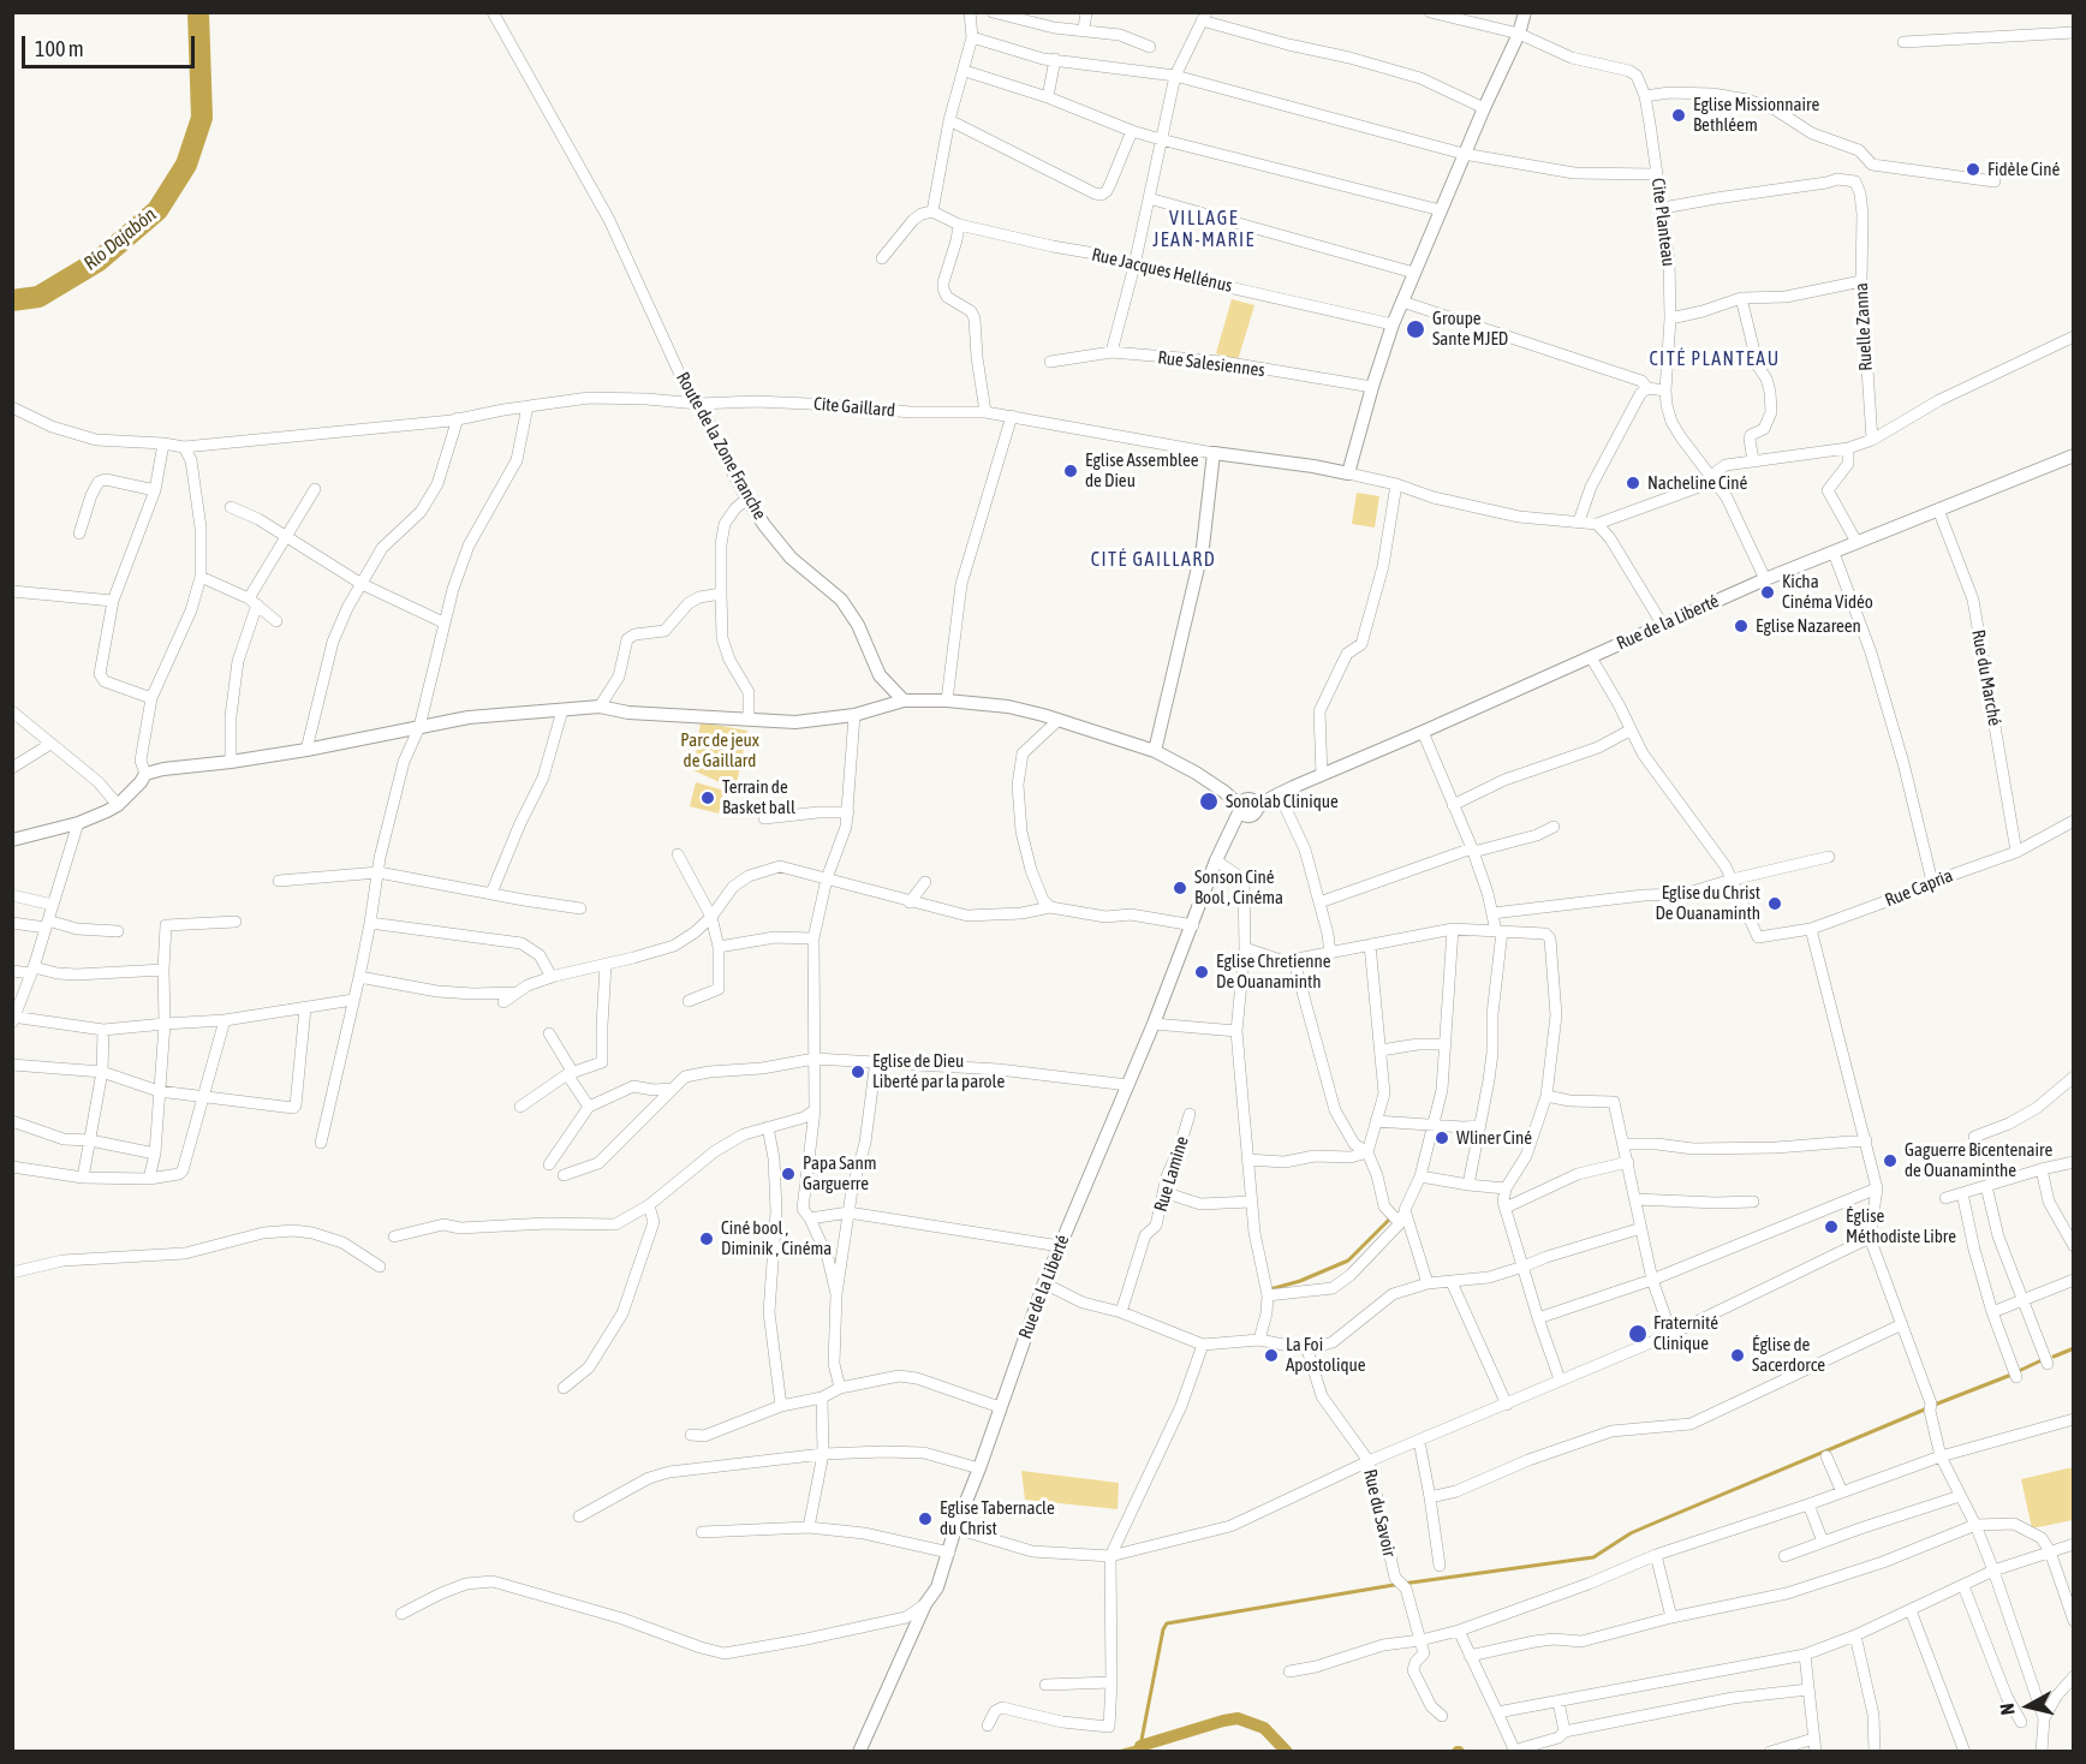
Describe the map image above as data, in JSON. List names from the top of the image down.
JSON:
{
  "streets": {
    "street": [
      "Cite Planteau",
      "Rue Jacques Hellénus",
      "Ruelle Zanna",
      "Rue Salesiennes",
      "Cite Gaillard",
      "Route de la Zone Franche",
      "Rue de la Liberté",
      "Rue du Marché",
      "Rue Capria",
      "Rue Lamine",
      "Rue du Savoir"
    ]
  },
  "crossings": [
    ["Cite Planteau", "Rue de la Liberté"],
    ["Cite Gaillard", "Route de la Zone Franche"],
    ["Rue de la Liberté", "Rue du Marché"],
    ["Rue du Marché", "Rue Capria"]
  ],
  "districts": ["VILLAGE JEAN-MARIE", "CITÉ PLANTEAU", "CITÉ GAILLARD"],
  "water": ["Río Dajabón"],
  "parks": ["Parc de jeux de Gaillard"],
  "places": [
    "Eglise Missionnaire Bethléem",
    "Fidèle Ciné",
    "Groupe Sante MJED",
    "Eglise Assemblee de Dieu",
    "Nacheline Ciné",
    "Kicha Cinéma Vidéo",
    "Eglise Nazareen",
    "Terrain de Basket ball",
    "Sonolab Clinique",
    "Sonson Ciné Bool , Cinéma",
    "Eglise du Christ De Ouanaminth",
    "Eglise Chretienne De Ouanaminth",
    "Eglise de Dieu Liberté par la parole",
    "Wliner Ciné",
    "Gaguerre Bicentenaire de Ouanaminthe",
    "Papa Sanm Garguerre",
    "Église Méthodiste Libre",
    "Ciné bool , Diminik , Cinéma",
    "Fraternité Clinique",
    "La Foi Apostolique",
    "Église de Sacerdorce",
    "Eglise Tabernacle du Christ"
  ],
  "scale_bar": "100 m",
  "north": "left"
}
